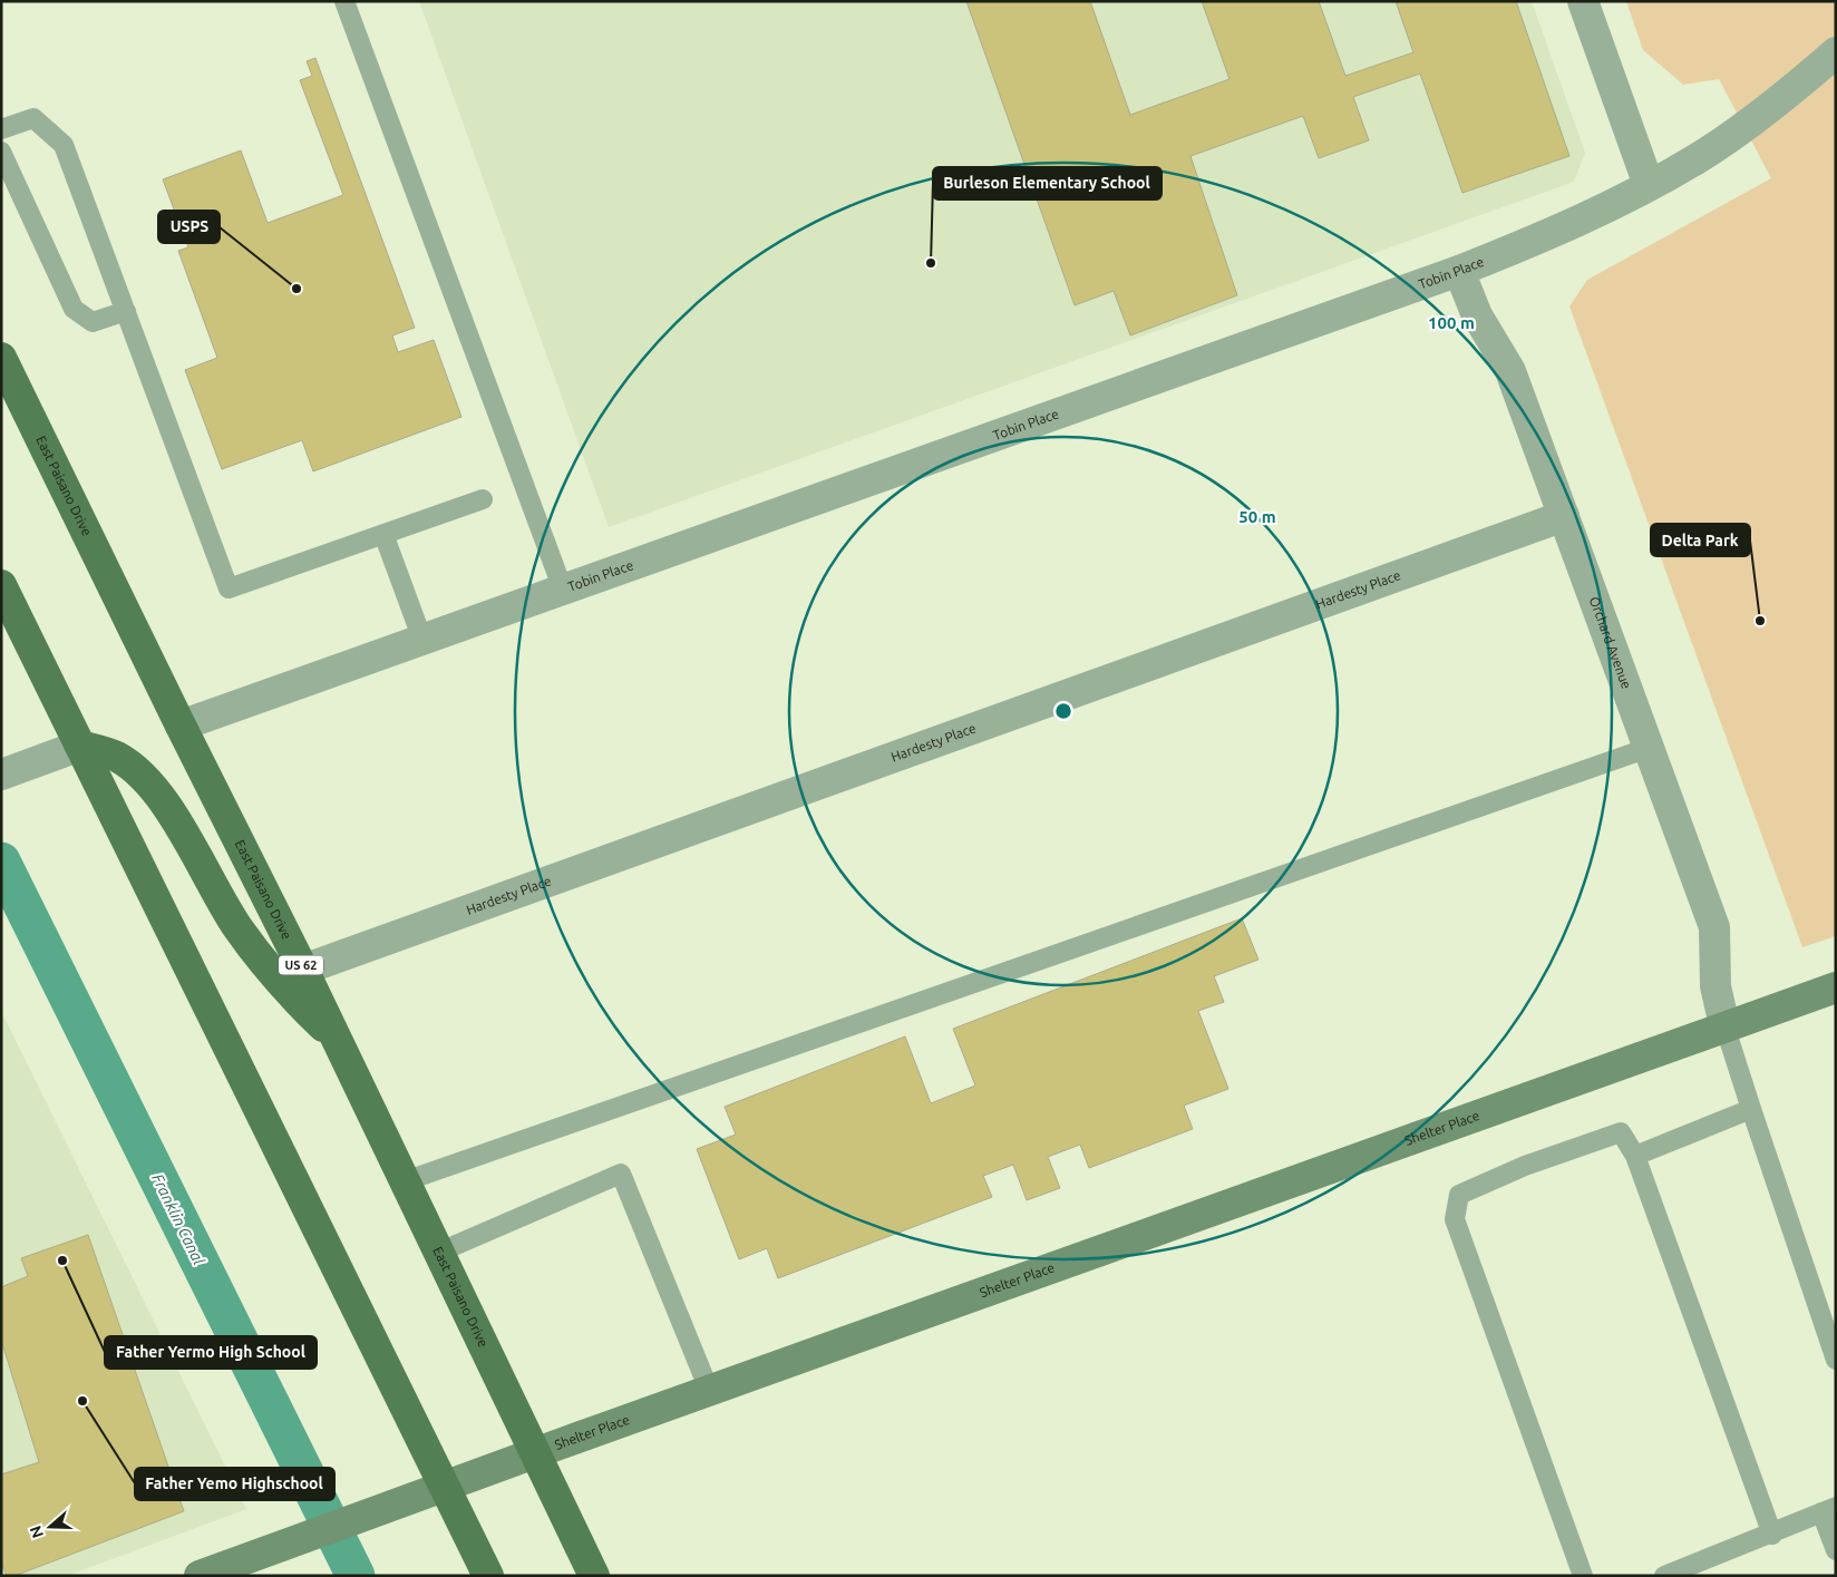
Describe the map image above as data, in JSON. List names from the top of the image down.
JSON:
{
  "streets": {
    "main road": ["East Paisano Drive", "US 62"],
    "street": [
      "Tobin Place",
      "Hardesty Place",
      "Orchard Avenue",
      "Shelter Place"
    ]
  },
  "crossings": [
    ["Tobin Place", "East Paisano Drive"],
    ["Tobin Place", "Orchard Avenue"],
    ["East Paisano Drive", "Hardesty Place"],
    ["East Paisano Drive", "Shelter Place"],
    ["Hardesty Place", "Orchard Avenue"],
    ["Orchard Avenue", "Shelter Place"]
  ],
  "water": ["Franklin Canal"],
  "places": [
    "Burleson Elementary School",
    "USPS",
    "Delta Park",
    "Father Yermo High School",
    "Father Yemo Highschool"
  ],
  "north": "left",
  "rings": ["100 m", "50 m"]
}
